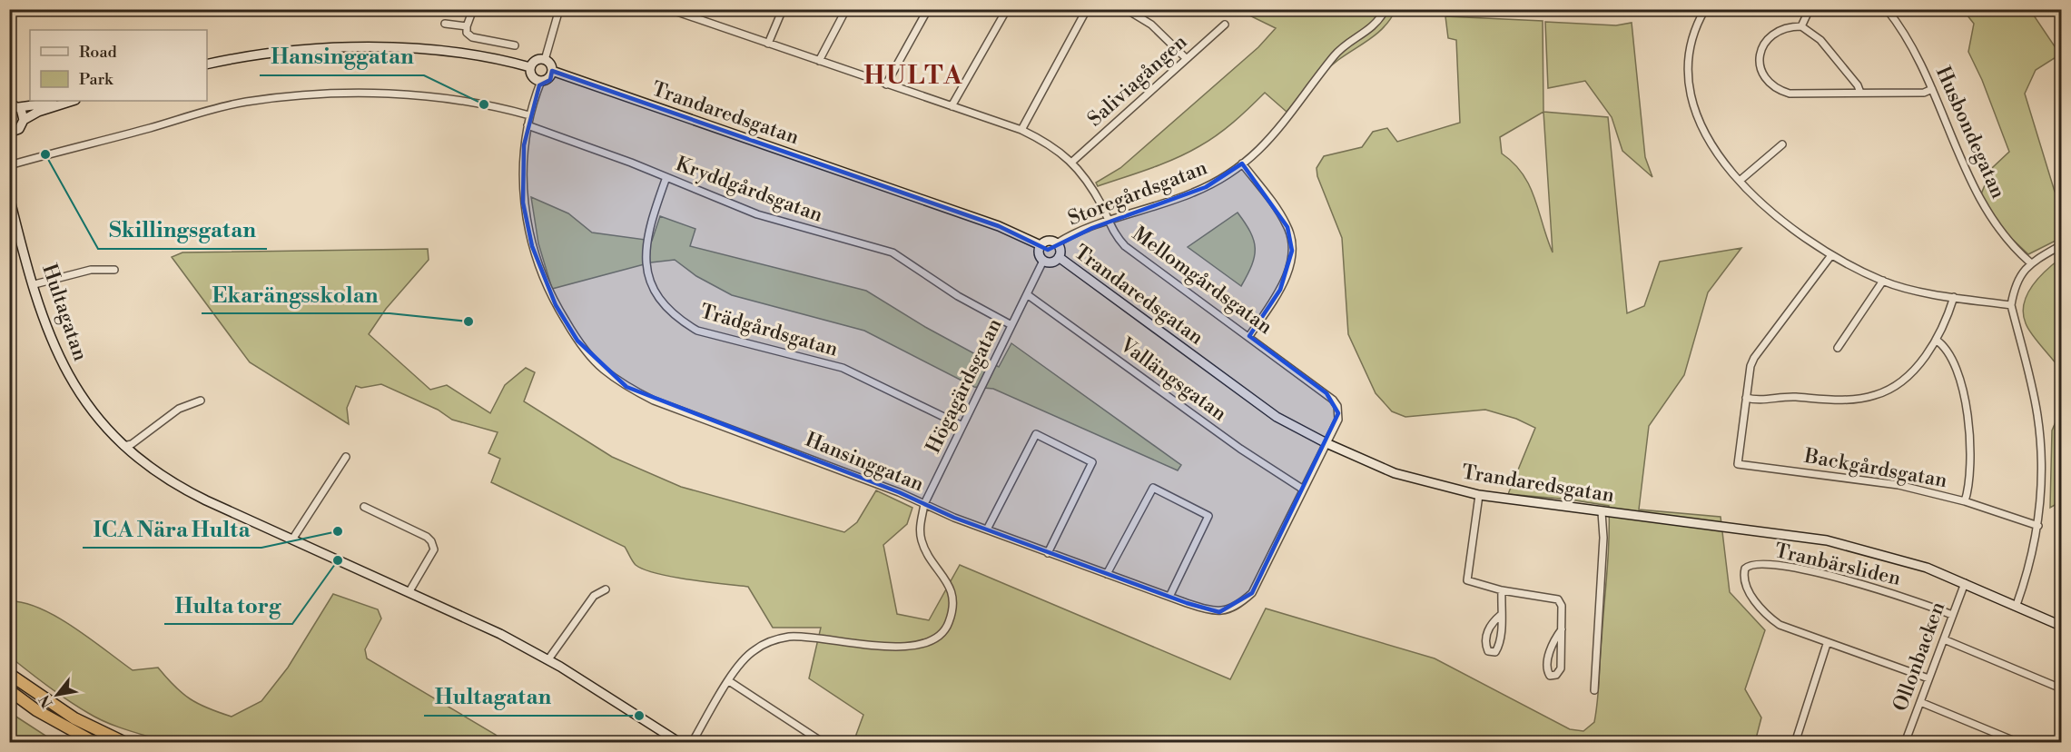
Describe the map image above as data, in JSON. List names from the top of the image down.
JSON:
{
  "streets": {
    "street": [
      "Saliviagången",
      "Trandaredsgatan",
      "Husbondegatan",
      "Kryddgårdsgatan",
      "Storegårdsgatan",
      "Mellomgårdsgatan",
      "Hultagatan",
      "Trädgårdsgatan",
      "Vallängsgatan",
      "Högagärdsgatan",
      "Hansinggatan",
      "Backgårdsgatan",
      "Tranbärsliden",
      "Ollonbacken"
    ]
  },
  "crossings": [
    ["Saliviagången", "Mellomgårdsgatan"],
    ["Trandaredsgatan", "Storegårdsgatan"],
    ["Trandaredsgatan", "Mellomgårdsgatan"],
    ["Trandaredsgatan", "Högagärdsgatan"],
    ["Trandaredsgatan", "Hansinggatan"],
    ["Trandaredsgatan", "Ollonbacken"],
    ["Kryddgårdsgatan", "Trädgårdsgatan"],
    ["Kryddgårdsgatan", "Högagärdsgatan"],
    ["Kryddgårdsgatan", "Hansinggatan"],
    ["Storegårdsgatan", "Mellomgårdsgatan"],
    ["Storegårdsgatan", "Högagärdsgatan"],
    ["Mellomgårdsgatan", "Hansinggatan"],
    ["Trädgårdsgatan", "Högagärdsgatan"],
    ["Vallängsgatan", "Högagärdsgatan"],
    ["Vallängsgatan", "Hansinggatan"],
    ["Högagärdsgatan", "Hansinggatan"],
    ["Tranbärsliden", "Ollonbacken"]
  ],
  "districts": ["HULTA"],
  "places": [
    "Hansinggatan",
    "Skillingsgatan",
    "Ekarängsskolan",
    "ICA Nära Hulta",
    "Hulta torg",
    "Hultagatan"
  ],
  "legend": ["Road", "Park"],
  "north": "bottom left"
}
